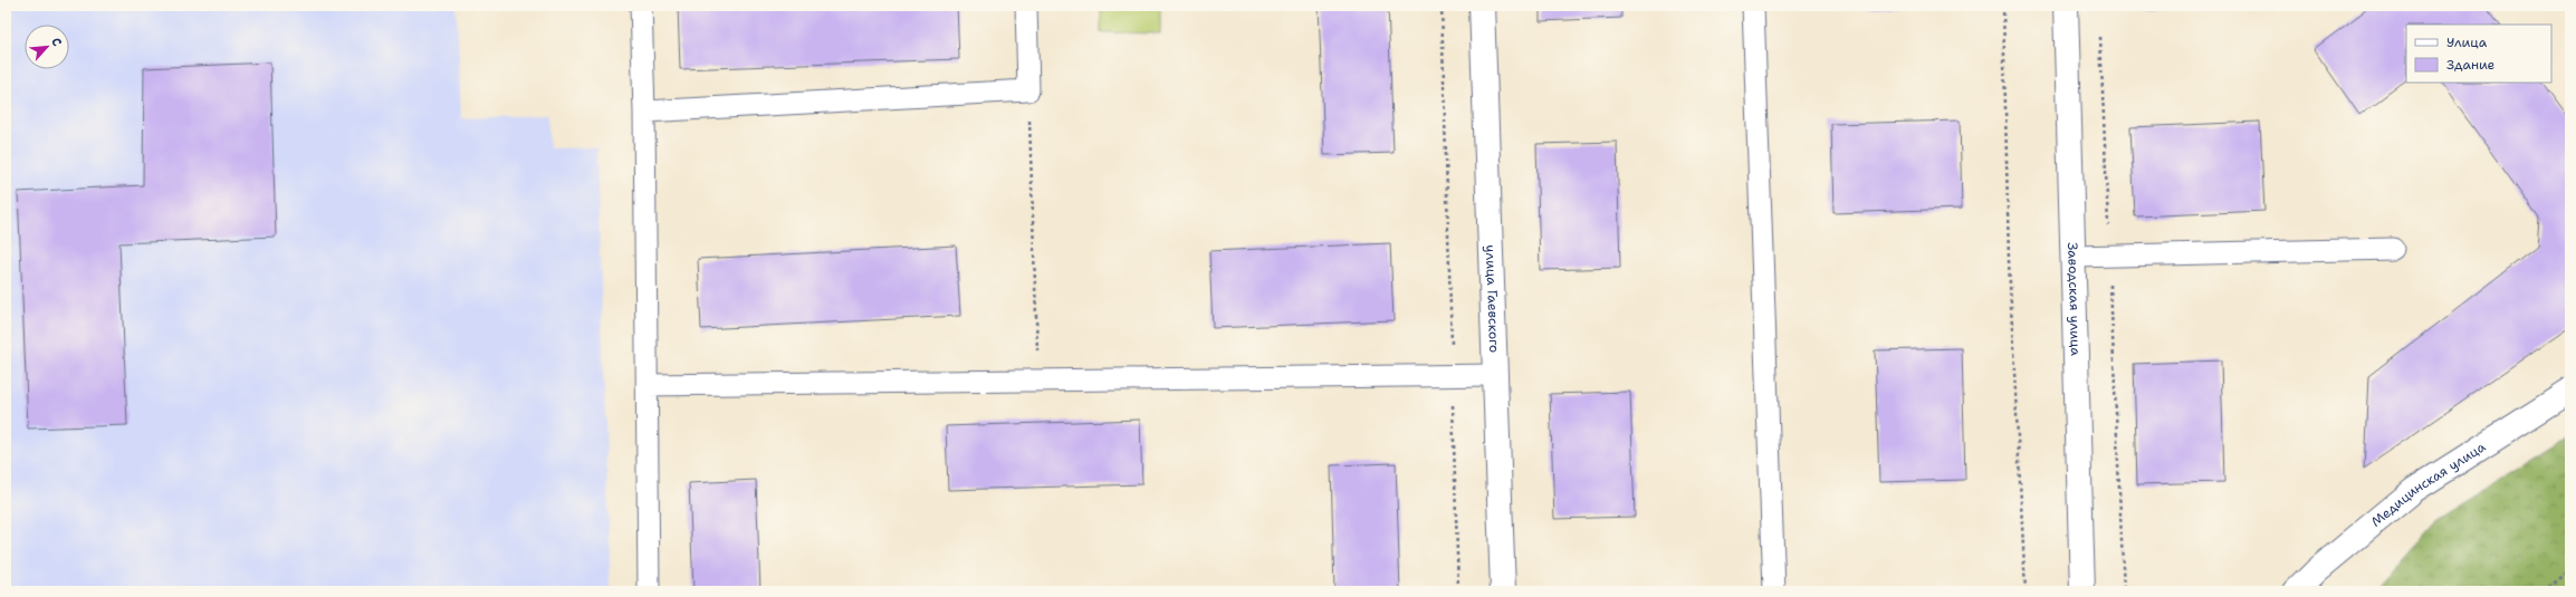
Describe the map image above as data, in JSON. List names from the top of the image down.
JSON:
{
  "streets": {
    "street": ["улица Гаевского", "Заводская улица", "Медицинская улица"]
  },
  "legend": ["Улица", "Здание"],
  "north": "top right"
}
